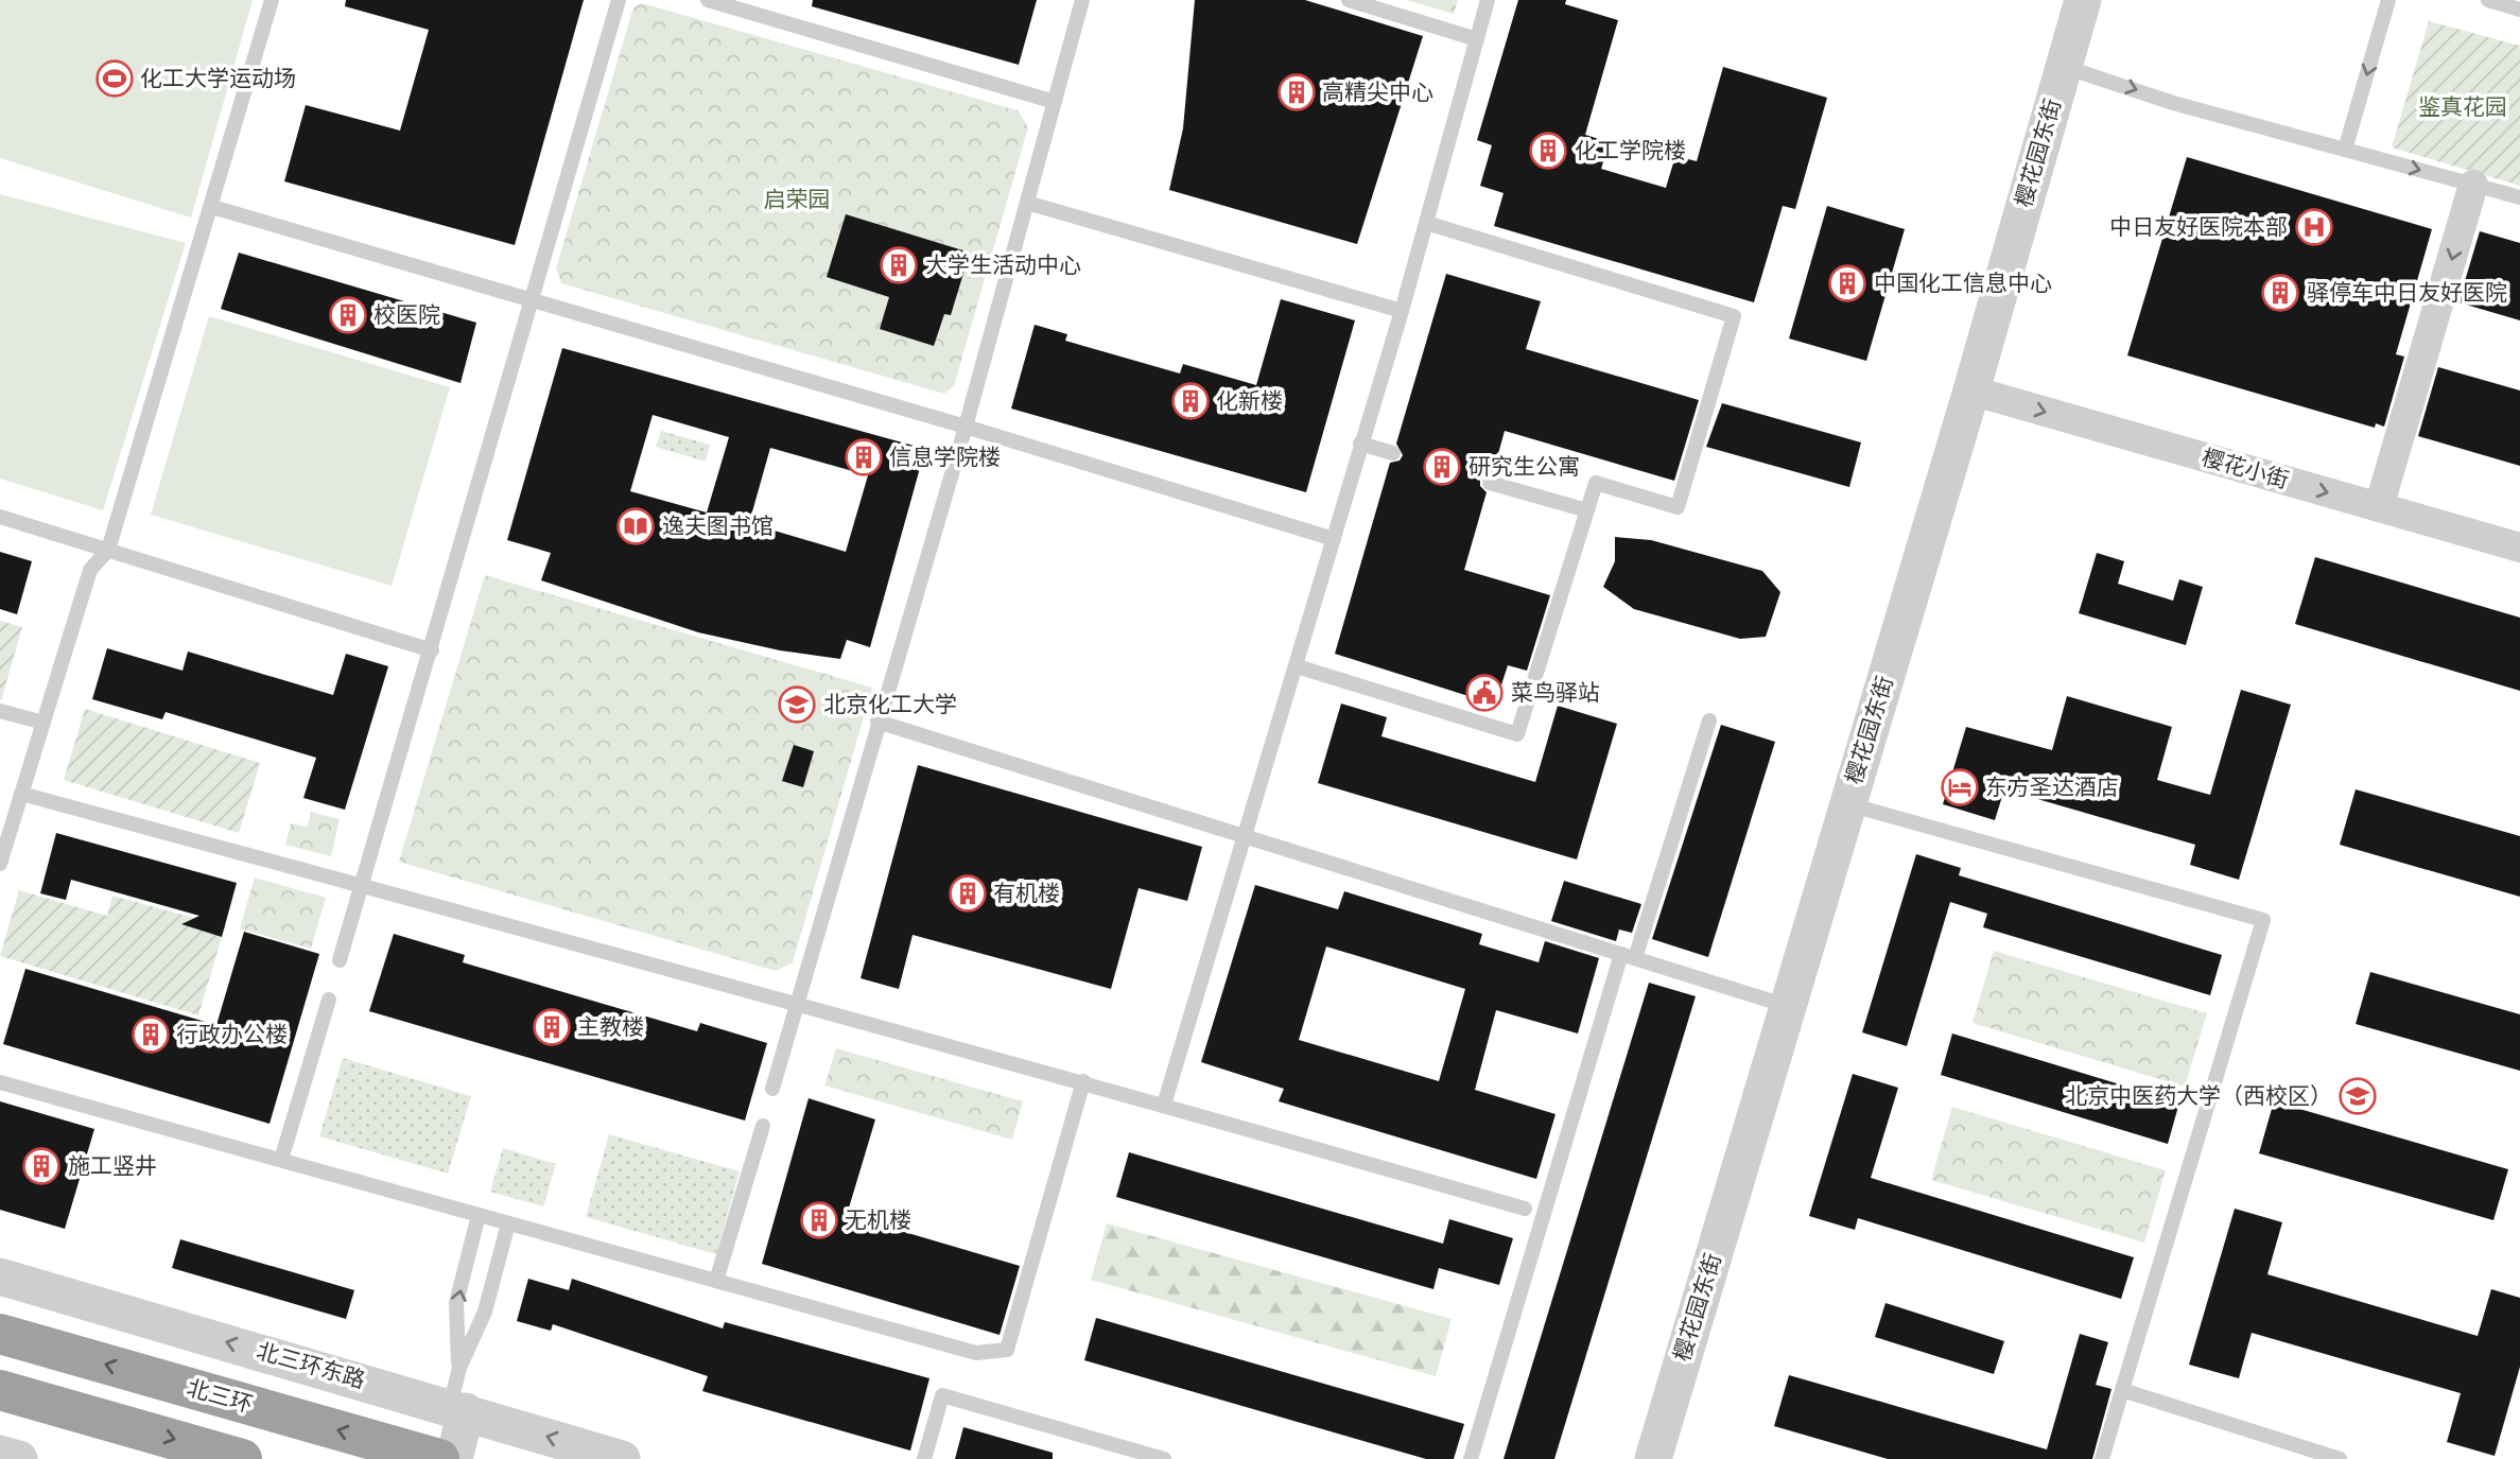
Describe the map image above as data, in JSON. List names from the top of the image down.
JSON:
{
  "streets": {
    "highway": ["北三环"],
    "street": ["樱花园东街", "樱花小街", "北三环东路"]
  },
  "crossings": [
    ["樱花园东街", "樱花小街"]
  ],
  "one_way": ["樱花小街", "北三环东路"],
  "parks": ["鉴真花园", "启荣园"],
  "places": {
    "sports": ["化工大学运动场"],
    "building": [
      "高精尖中心",
      "化工学院楼",
      "大学生活动中心",
      "中国化工信息中心",
      "驿停车中日友好医院",
      "校医院",
      "化新楼",
      "信息学院楼",
      "研究生公寓",
      "有机楼",
      "主教楼",
      "行政办公楼",
      "施工竖井",
      "无机楼"
    ],
    "hospital": ["中日友好医院本部"],
    "library": ["逸夫图书馆"],
    "public building": ["菜鸟驿站"],
    "school or university": ["北京化工大学", "北京中医药大学（西校区）"],
    "hotel": ["东方圣达酒店"]
  }
}
